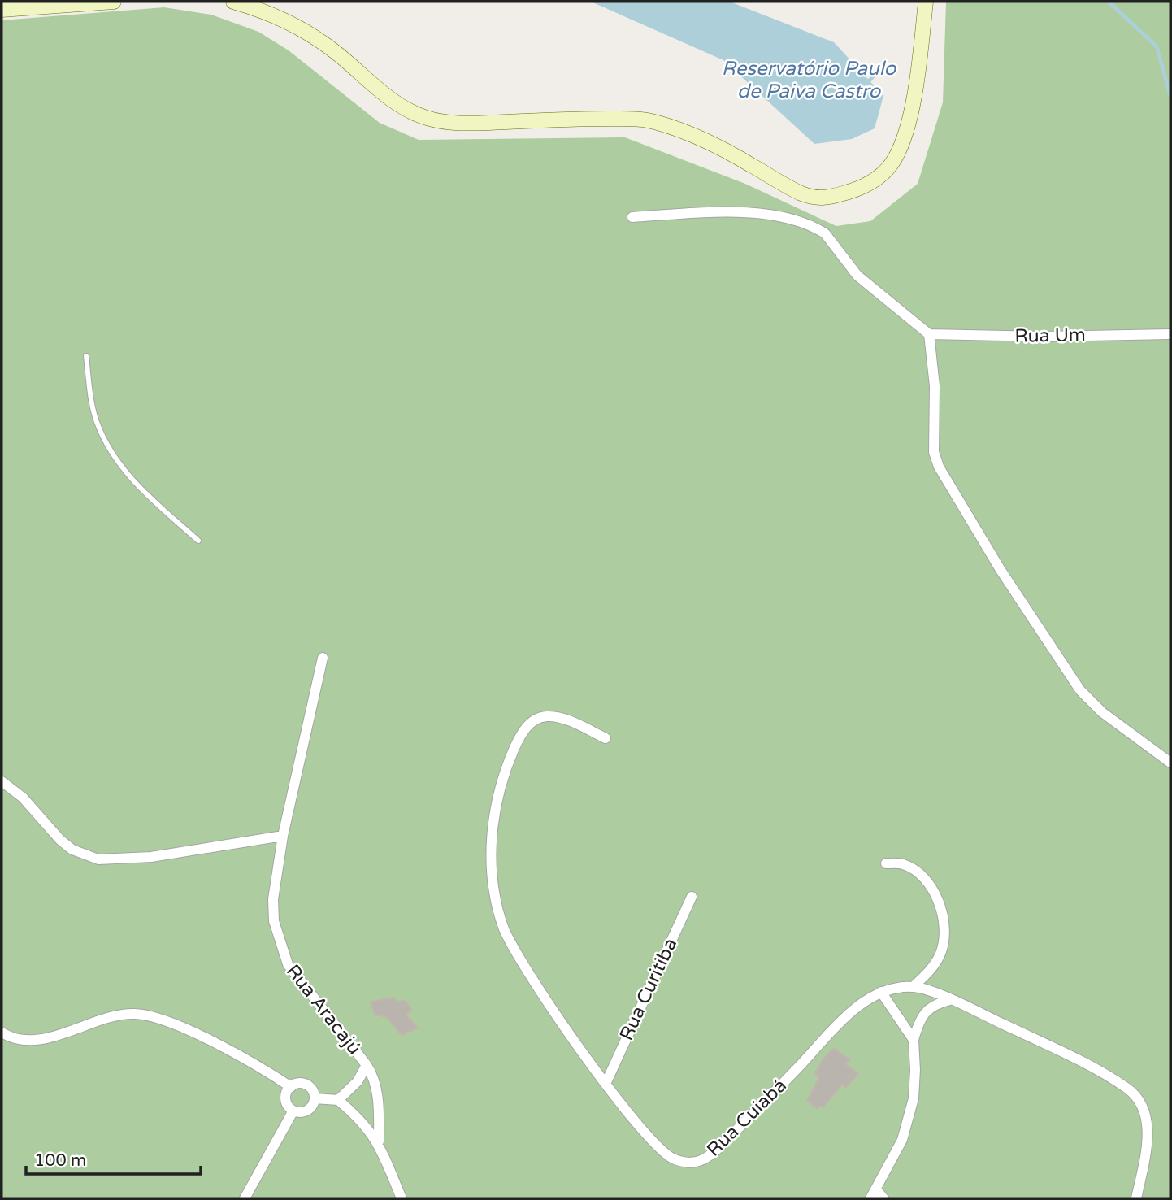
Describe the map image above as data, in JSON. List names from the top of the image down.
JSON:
{
  "streets": {
    "street": [
      "Rua Um",
      "Rua Curitiba",
      "Rua Aracajú",
      "Rua Cuiabá"
    ]
  },
  "crossings": [
    ["Rua Curitiba", "Rua Cuiabá"]
  ],
  "water": ["Reservatório Paulo de Paiva Castro"],
  "scale_bar": "100 m"
}
